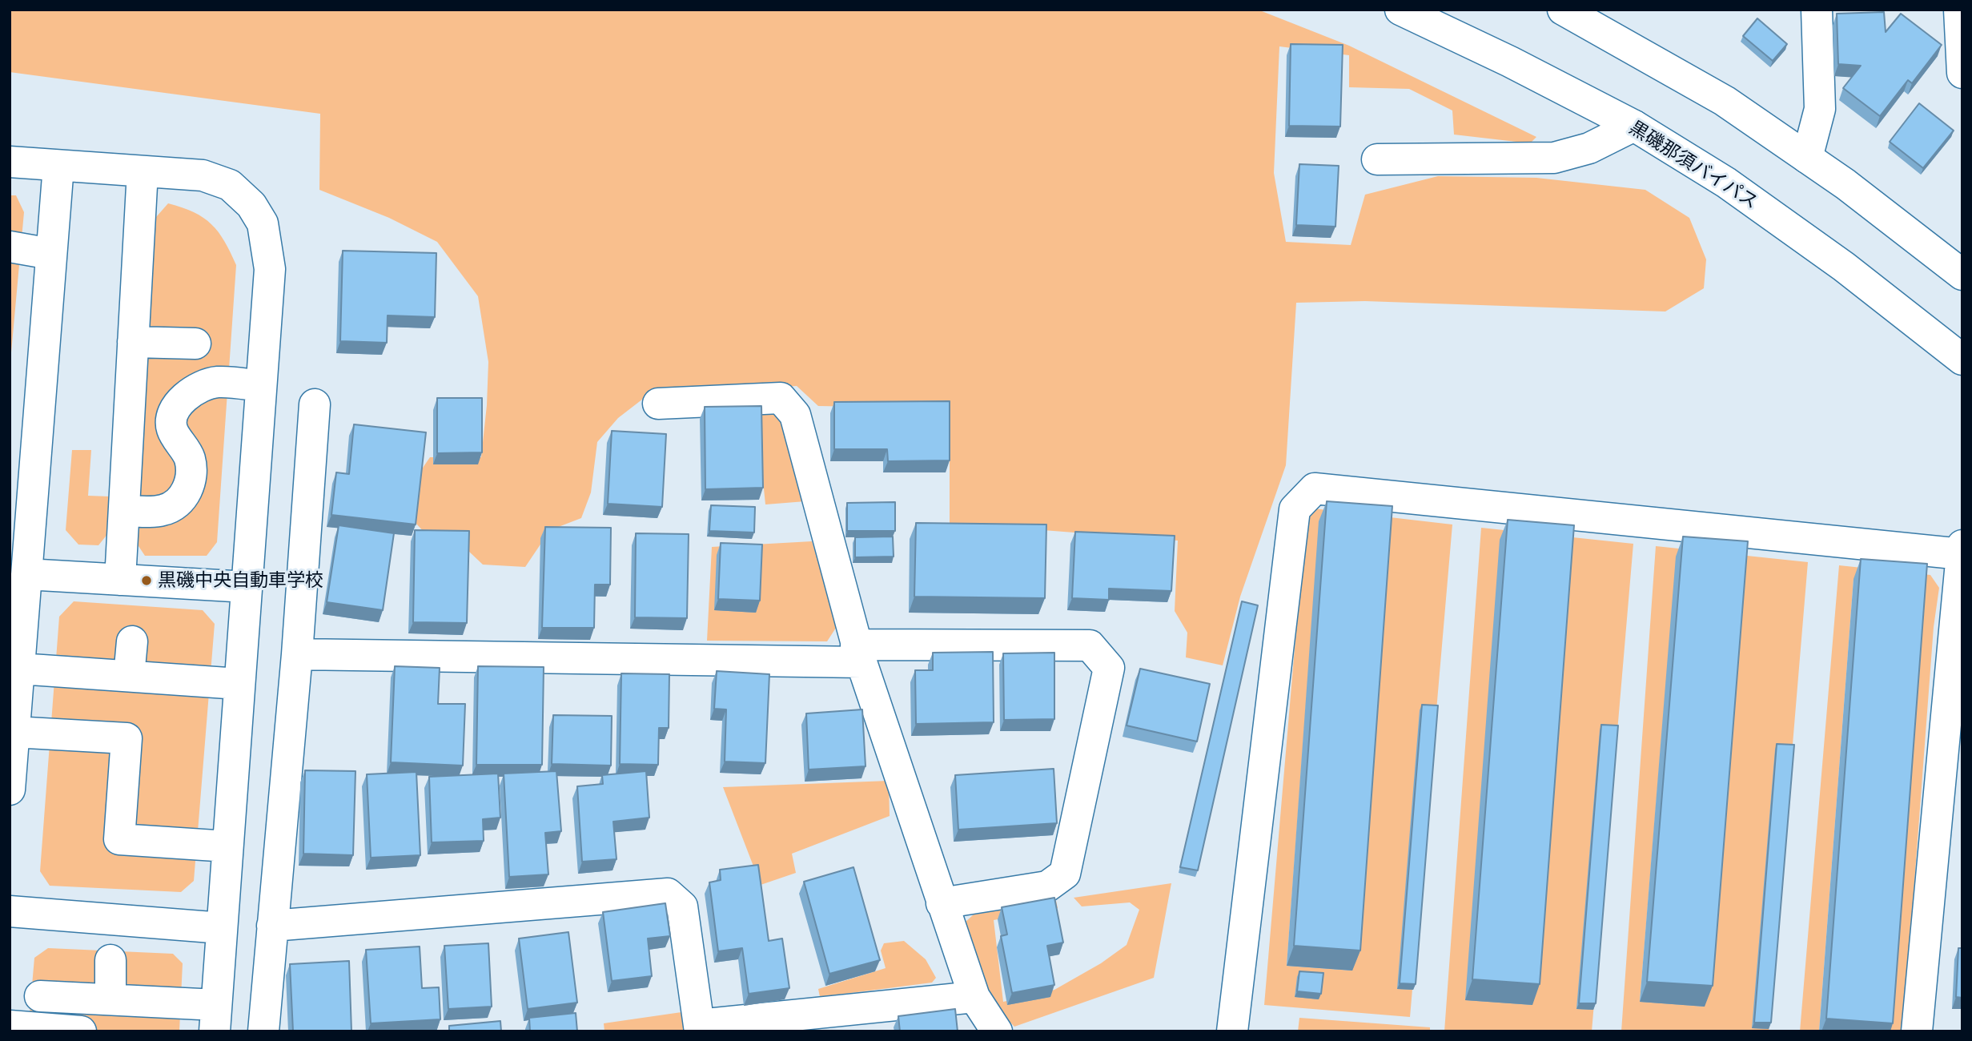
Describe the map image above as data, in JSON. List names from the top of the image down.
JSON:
{
  "streets": {
    "street": ["黒磯那須バイパス"]
  },
  "places": ["黒磯中央自動車学校"]
}
